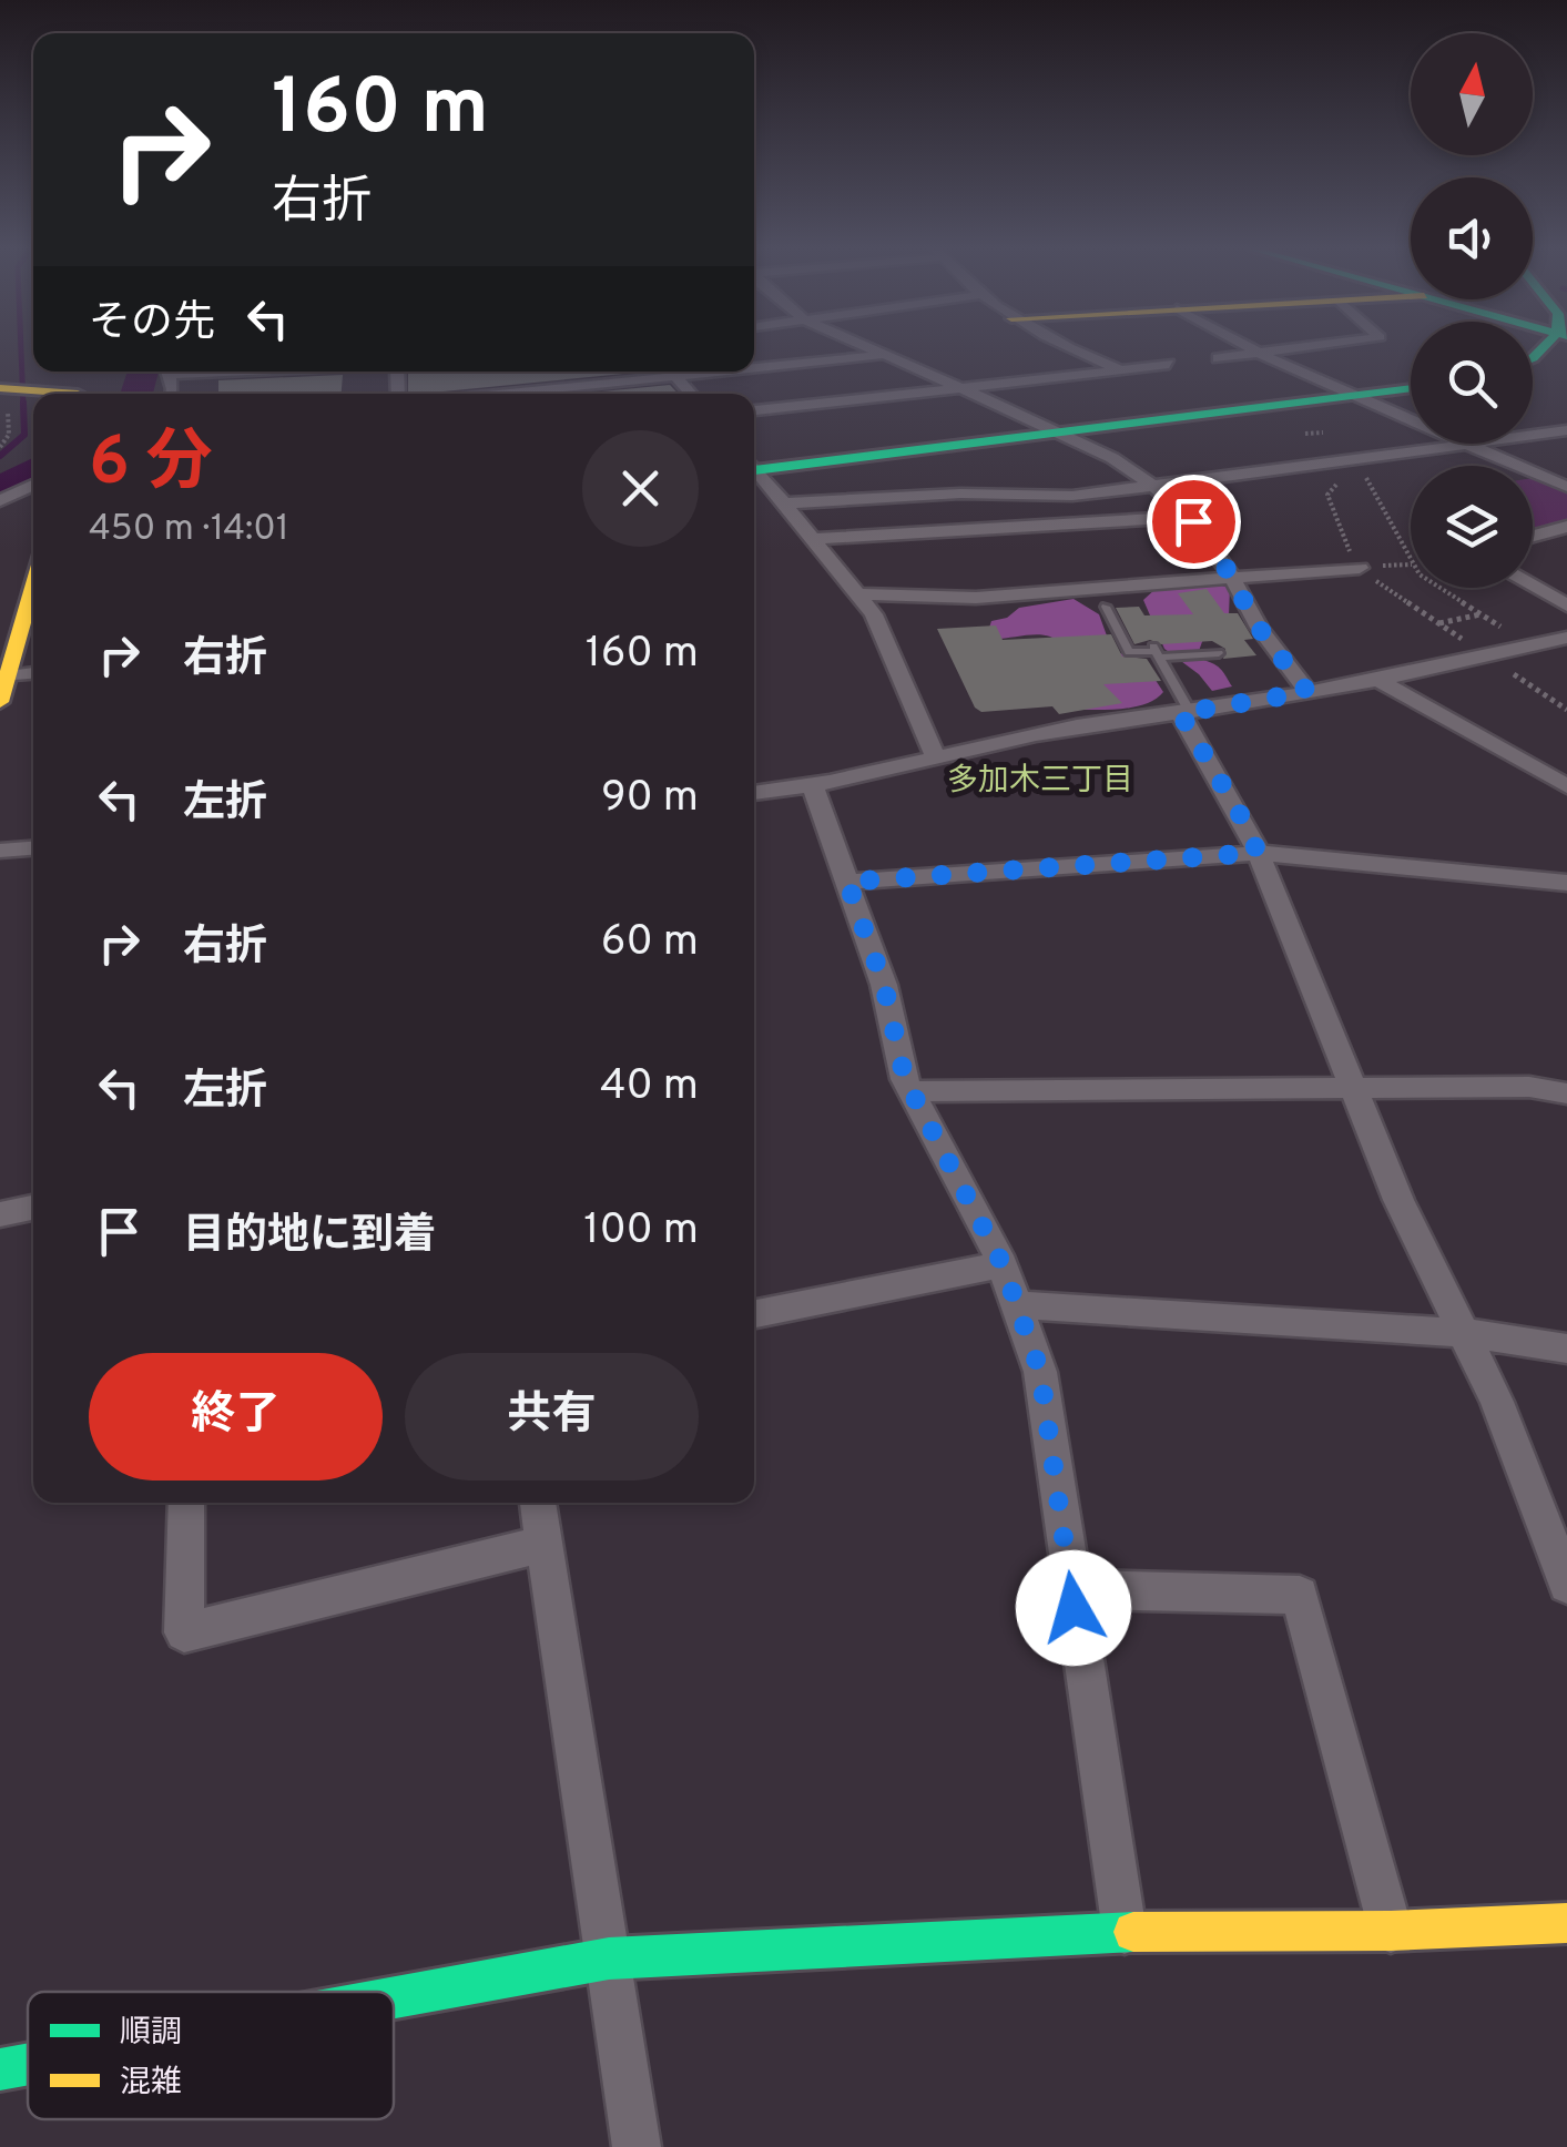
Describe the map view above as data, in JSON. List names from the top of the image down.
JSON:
{
  "districts": ["多加木三丁目"],
  "legend": ["順調", "混雑"],
  "north": "top",
  "page": {
    "turn": ["160 m", "右折"],
    "then": "その先",
    "heading": ["6 分", "450 m · 14:01"],
    "list": [
      {
        "name": "右折",
        "value": "160 m"
      },
      {
        "name": "左折",
        "value": "90 m"
      },
      {
        "name": "右折",
        "value": "60 m"
      },
      {
        "name": "左折",
        "value": "40 m"
      },
      {
        "name": "目的地に到着",
        "value": "100 m"
      }
    ],
    "buttons": ["終了", "共有"]
  }
}
